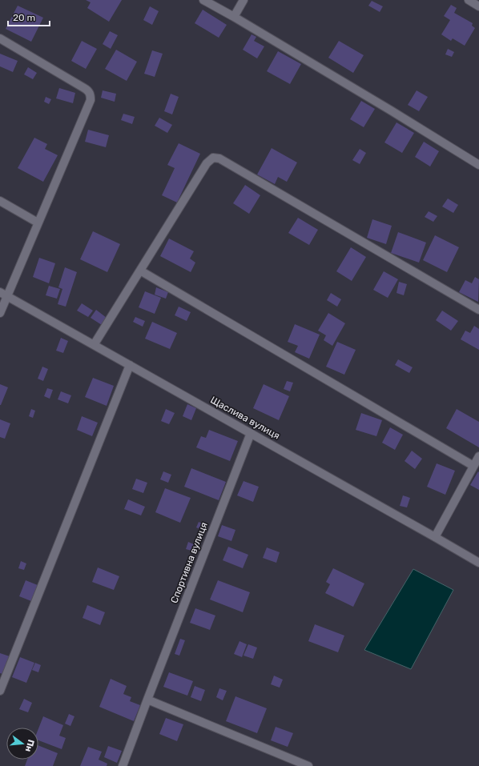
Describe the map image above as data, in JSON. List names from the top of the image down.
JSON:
{
  "streets": {
    "street": ["Щаслива вулиця", "Спортивна вулиця"]
  },
  "crossings": [
    ["Щаслива вулиця", "Спортивна вулиця"]
  ],
  "scale_bar": "20 m",
  "north": "right"
}
